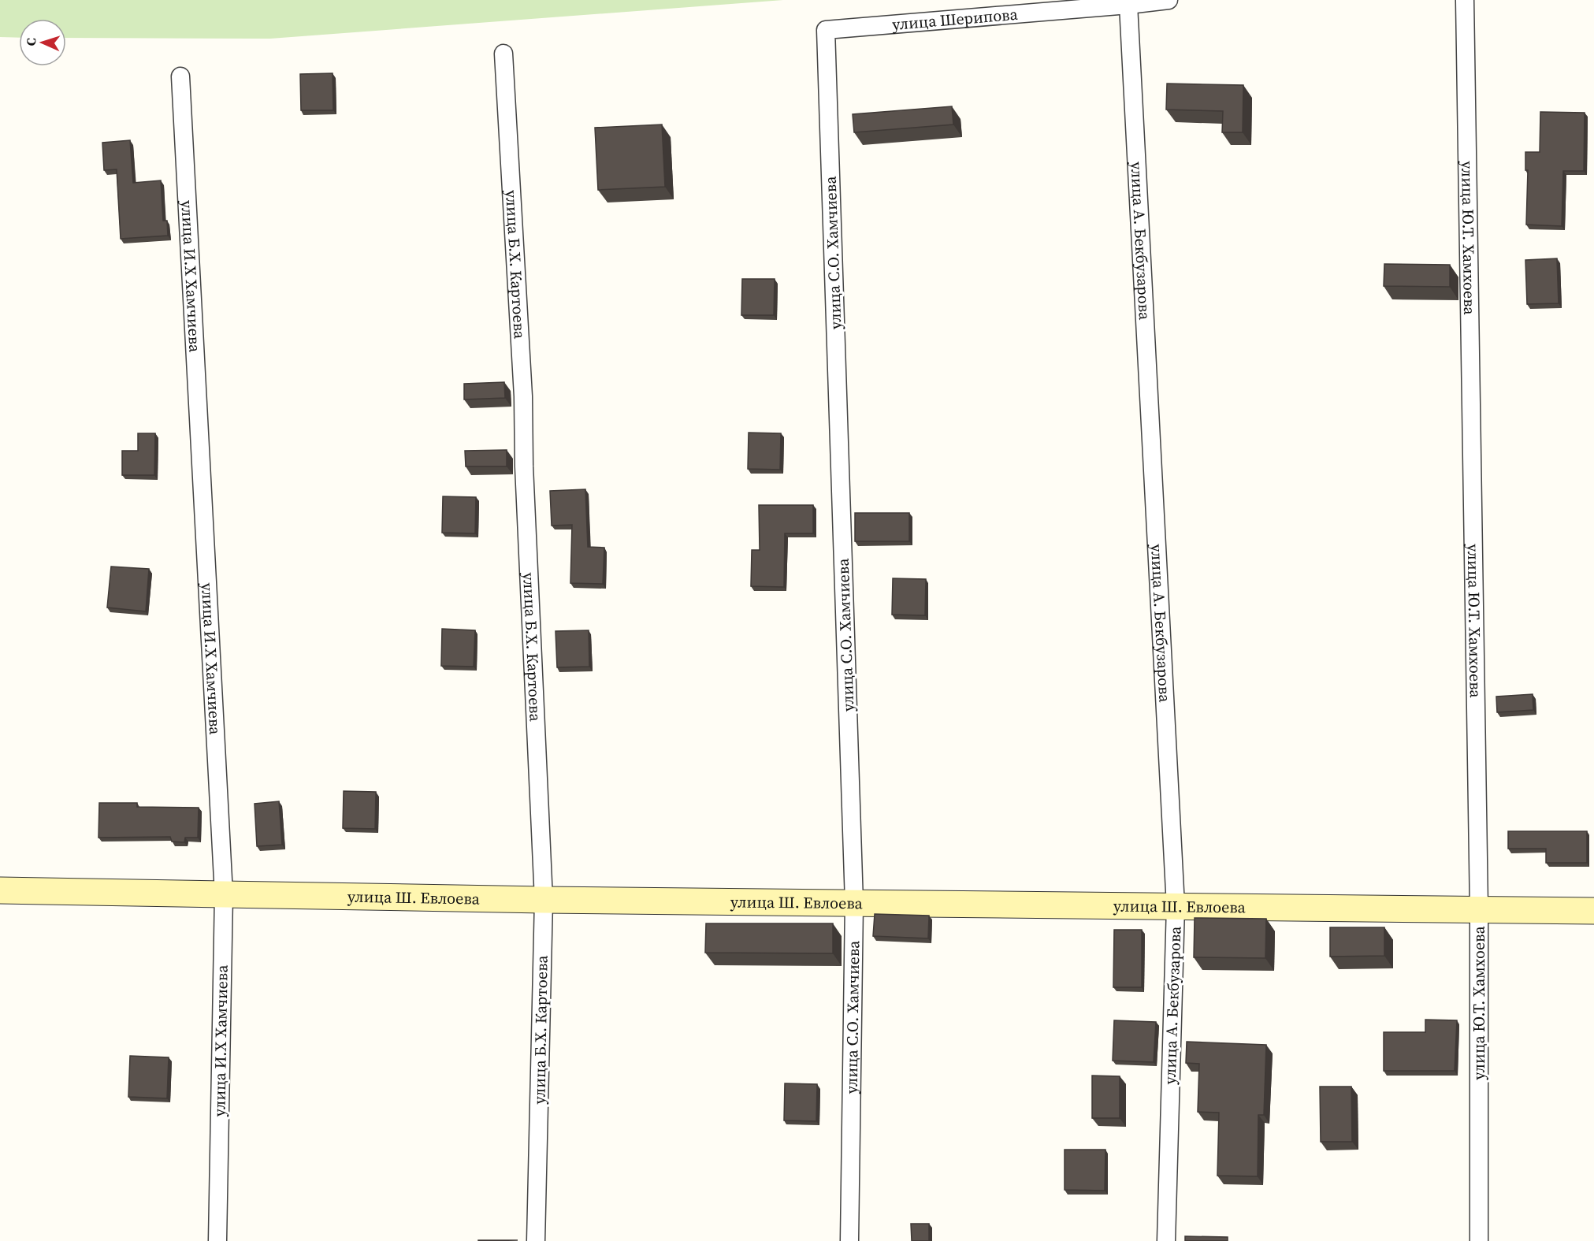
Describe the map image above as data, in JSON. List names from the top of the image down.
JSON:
{
  "streets": {
    "street": [
      "улица Шерипова",
      "улица Ю.Т. Хамхоева",
      "улица А. Бекбузарова",
      "улица С.О. Хамчиева",
      "улица Б.Х. Картоева",
      "улица И.Х Хамчиева",
      "улица Ш. Евлоева"
    ]
  },
  "crossings": [
    ["улица Шерипова", "улица А. Бекбузарова"],
    ["улица Шерипова", "улица С.О. Хамчиева"],
    ["улица Ю.Т. Хамхоева", "улица Ш. Евлоева"],
    ["улица А. Бекбузарова", "улица Ш. Евлоева"],
    ["улица С.О. Хамчиева", "улица Ш. Евлоева"],
    ["улица Б.Х. Картоева", "улица Ш. Евлоева"],
    ["улица И.Х Хамчиева", "улица Ш. Евлоева"]
  ],
  "north": "left"
}
